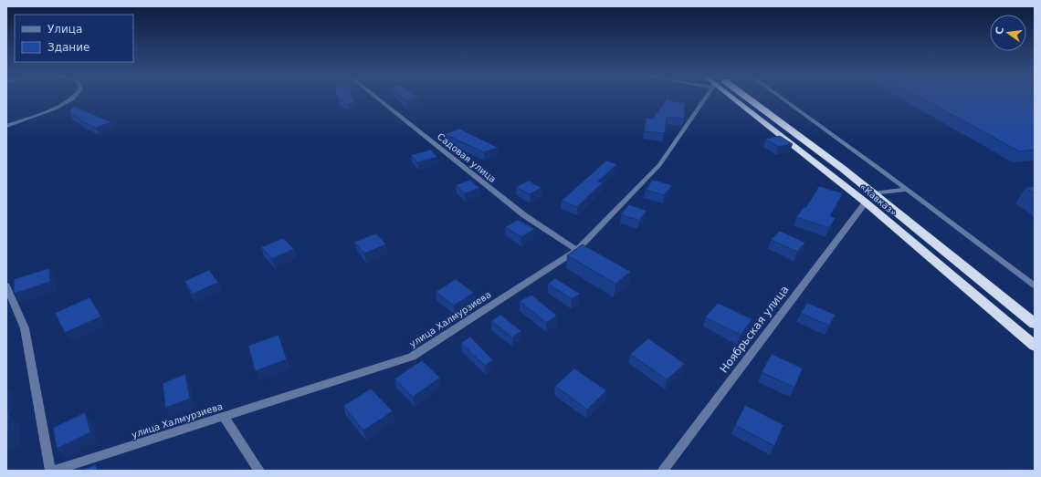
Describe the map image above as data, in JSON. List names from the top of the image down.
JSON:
{
  "streets": {
    "highway": ["«Кавказ»"],
    "street": ["Садовая улица", "улица Халмурзиева", "Ноябрьская улица"]
  },
  "crossings": [
    ["Садовая улица", "улица Халмурзиева"],
    ["«Кавказ»", "Ноябрьская улица"]
  ],
  "legend": ["Улица", "Здание"],
  "north": "left"
}
